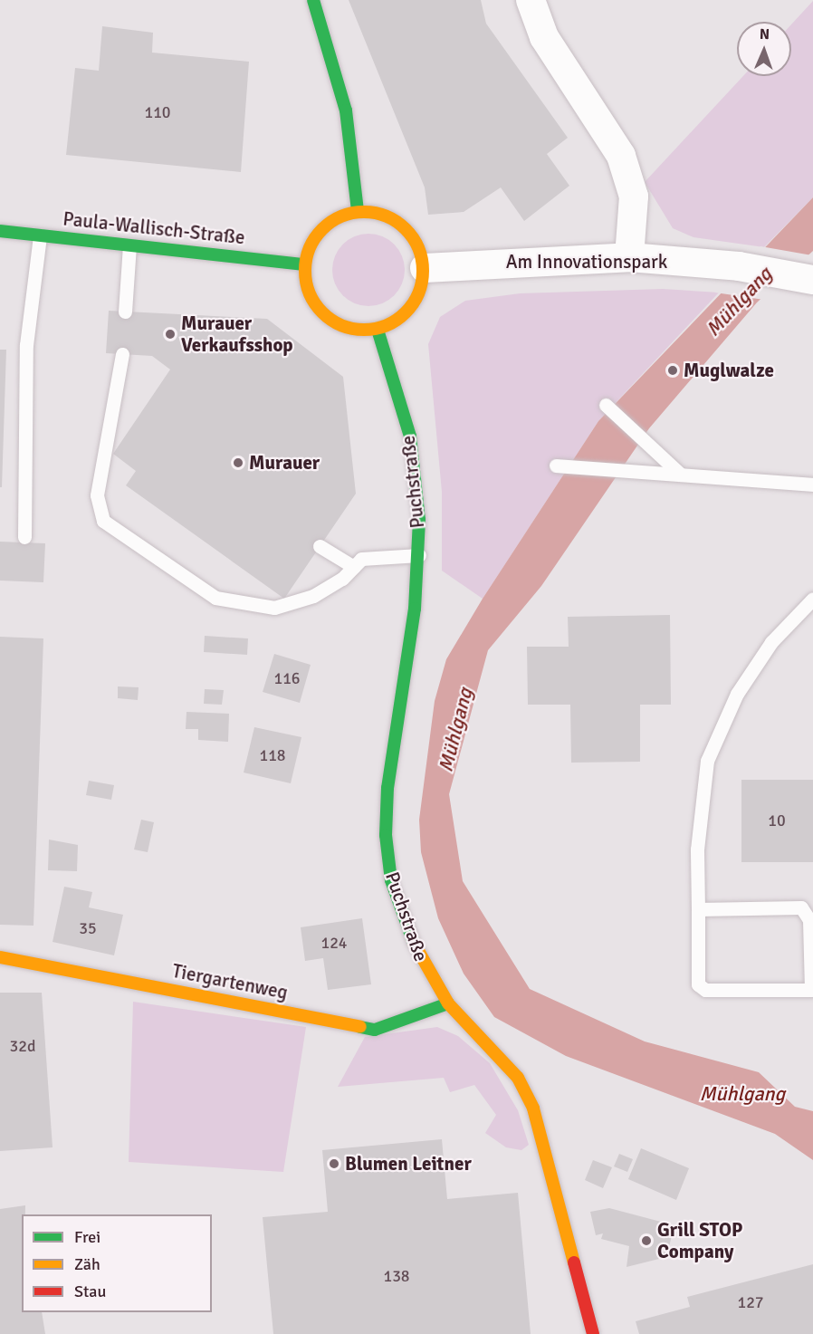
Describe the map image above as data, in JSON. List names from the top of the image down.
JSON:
{
  "streets": {
    "main road": ["Paula-Wallisch-Straße", "Puchstraße", "Tiergartenweg"],
    "street": ["Am Innovationspark"]
  },
  "crossings": [
    ["Paula-Wallisch-Straße", "Am Innovationspark"],
    ["Paula-Wallisch-Straße", "Puchstraße"],
    ["Am Innovationspark", "Puchstraße"],
    ["Puchstraße", "Tiergartenweg"]
  ],
  "water": ["Mühlgang"],
  "places": [
    "Murauer Verkaufsshop",
    "Muglwalze",
    "Murauer",
    "Blumen Leitner",
    "Grill STOP Company"
  ],
  "house_numbers": [
    "110",
    "116",
    "118",
    "10",
    "35",
    "124",
    "32d",
    "138",
    "127"
  ],
  "legend": ["Frei", "Zäh", "Stau"],
  "north": "top"
}
